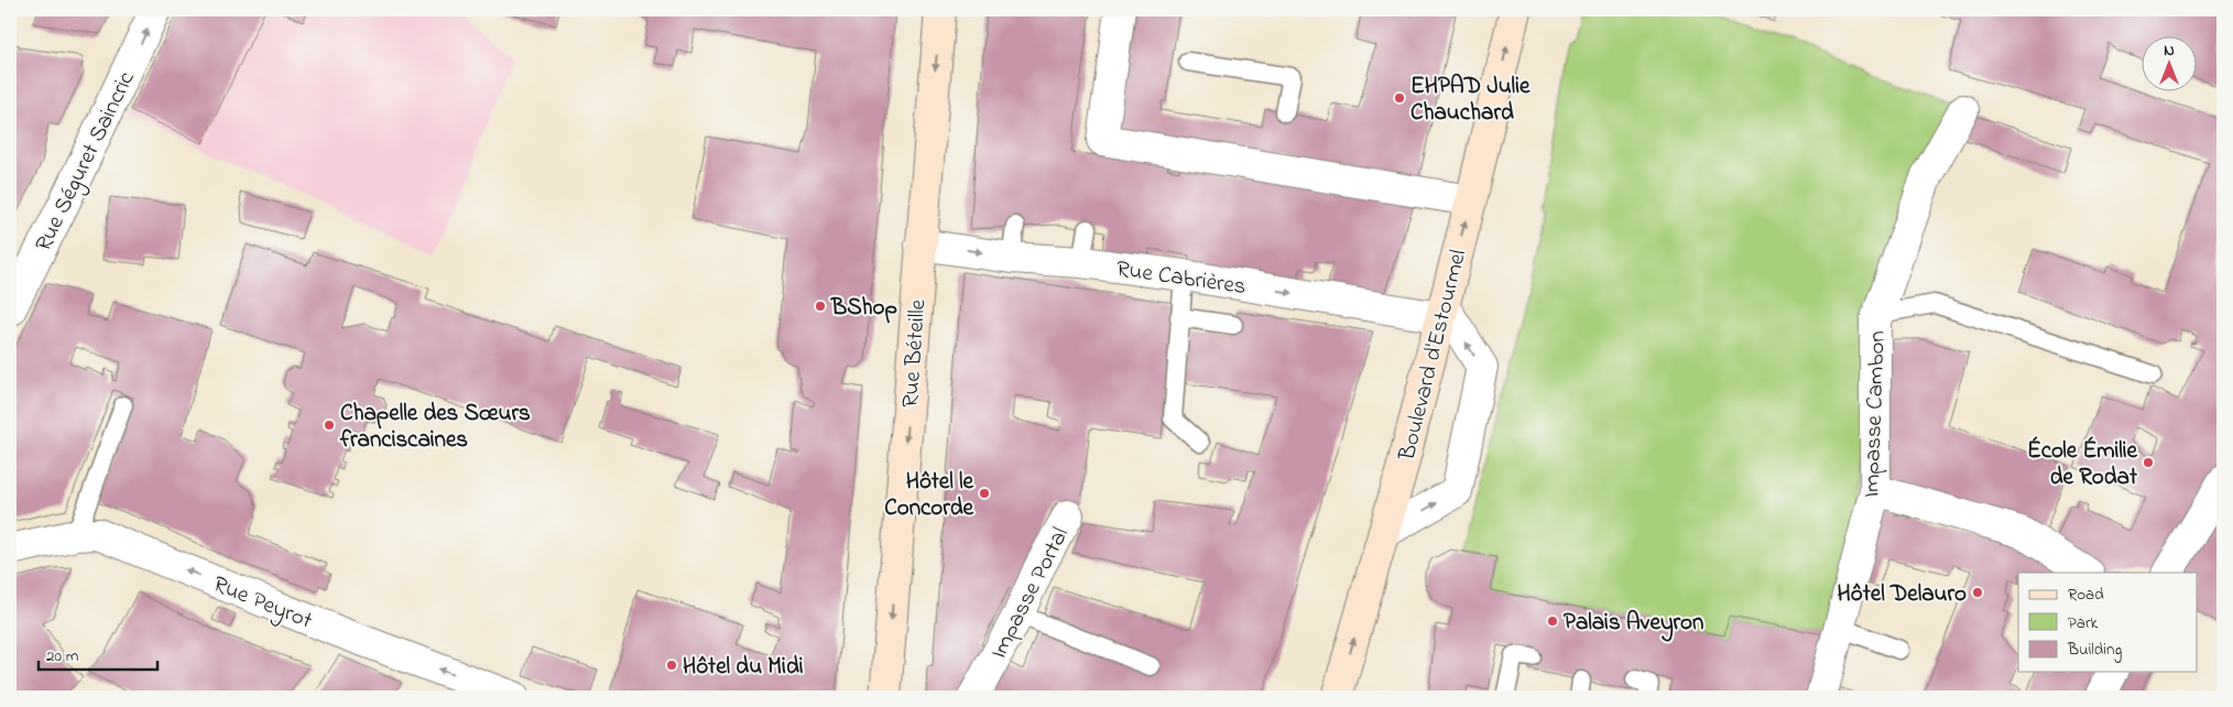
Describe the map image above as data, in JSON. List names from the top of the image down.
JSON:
{
  "streets": {
    "main road": ["Rue Béteille", "Boulevard d'Estourmel"],
    "street": [
      "Rue Séguret Saincric",
      "Rue Cabrières",
      "Impasse Cambon",
      "Impasse Portal",
      "Rue Peyrot"
    ]
  },
  "crossings": [
    ["Rue Cabrières", "Rue Béteille"],
    ["Rue Cabrières", "Boulevard d'Estourmel"]
  ],
  "one_way": [
    "Rue Séguret Saincric",
    "Rue Cabrières",
    "Rue Béteille",
    "Boulevard d'Estourmel",
    "Rue Peyrot"
  ],
  "places": [
    "EHPAD Julie Chauchard",
    "BShop",
    "Chapelle des Sœurs franciscaines",
    "École Émilie de Rodat",
    "Hôtel le Concorde",
    "Hôtel Delauro",
    "Palais Aveyron",
    "Hôtel du Midi"
  ],
  "legend": ["Road", "Park", "Building"],
  "scale_bar": "20 m",
  "north": "top"
}
